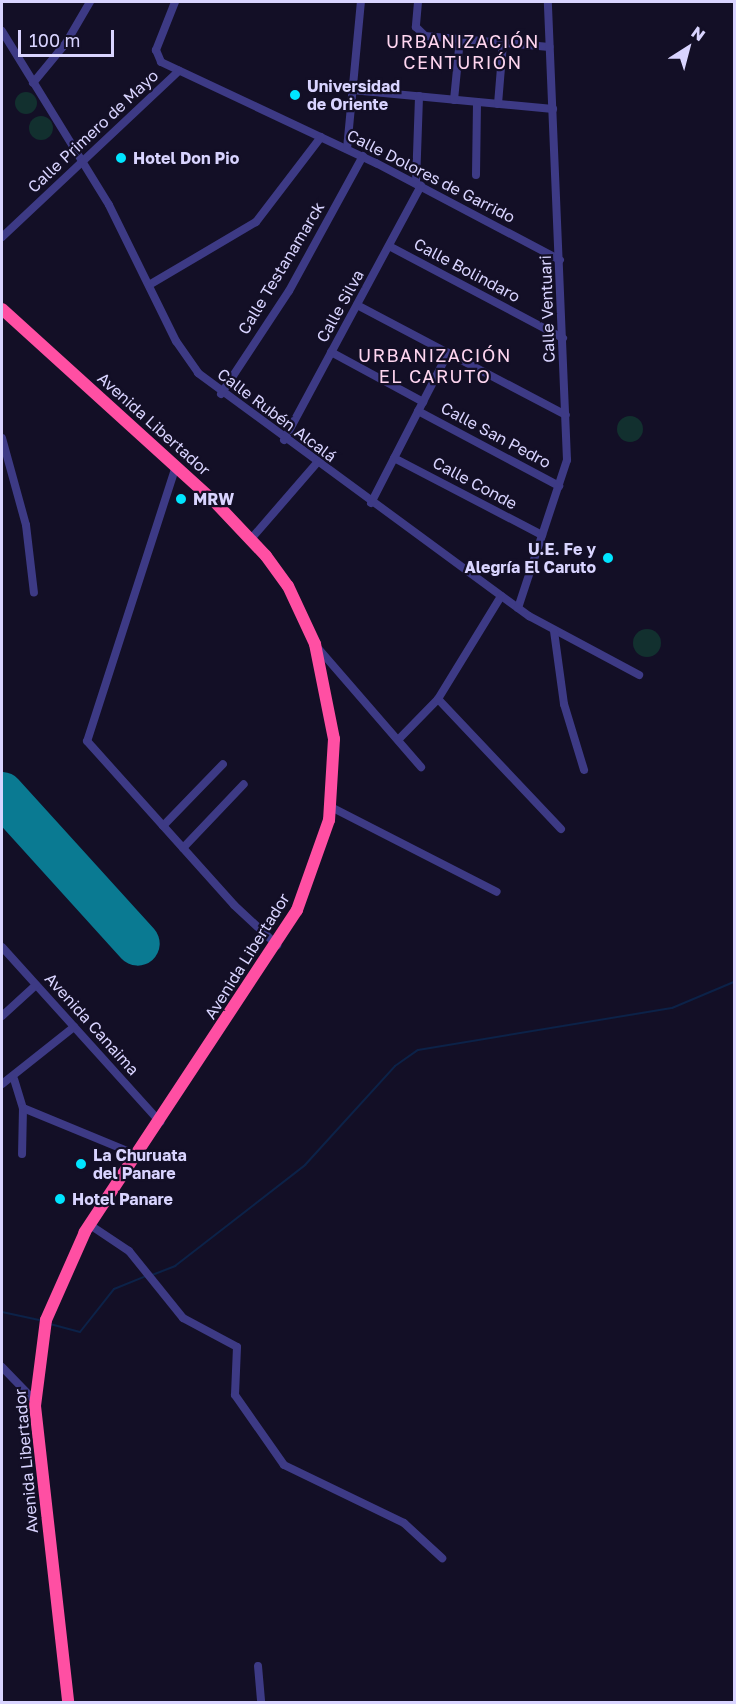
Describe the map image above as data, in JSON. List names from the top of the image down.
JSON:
{
  "streets": {
    "highway": ["Avenida Libertador"],
    "street": [
      "Calle Primero de Mayo",
      "Calle Dolores de Garrido",
      "Calle Testanamarck",
      "Calle Bolindaro",
      "Calle Silva",
      "Calle Ventuari",
      "Calle Rubén Alcalá",
      "Calle San Pedro",
      "Calle Conde",
      "Avenida Canaima"
    ]
  },
  "crossings": [
    ["Calle Primero de Mayo", "Calle Dolores de Garrido"],
    ["Calle Primero de Mayo", "Calle Rubén Alcalá"],
    ["Calle Dolores de Garrido", "Calle Testanamarck"],
    ["Calle Dolores de Garrido", "Calle Silva"],
    ["Calle Dolores de Garrido", "Calle Ventuari"],
    ["Calle Testanamarck", "Calle Rubén Alcalá"],
    ["Calle Bolindaro", "Calle Silva"],
    ["Calle Bolindaro", "Calle Ventuari"],
    ["Calle Silva", "Calle Rubén Alcalá"],
    ["Calle Silva", "Calle San Pedro"],
    ["Calle Ventuari", "Calle Rubén Alcalá"],
    ["Calle Ventuari", "Calle San Pedro"],
    ["Calle Ventuari", "Calle Conde"],
    ["Avenida Libertador", "Avenida Canaima"]
  ],
  "districts": ["URBANIZACIÓN CENTURIÓN", "URBANIZACIÓN EL CARUTO"],
  "places": [
    "Universidad de Oriente",
    "Hotel Don Pio",
    "MRW",
    "U.E. Fe y Alegría El Caruto",
    "La Churuata del Panare",
    "Hotel Panare"
  ],
  "scale_bar": "100 m",
  "north": "top right"
}
